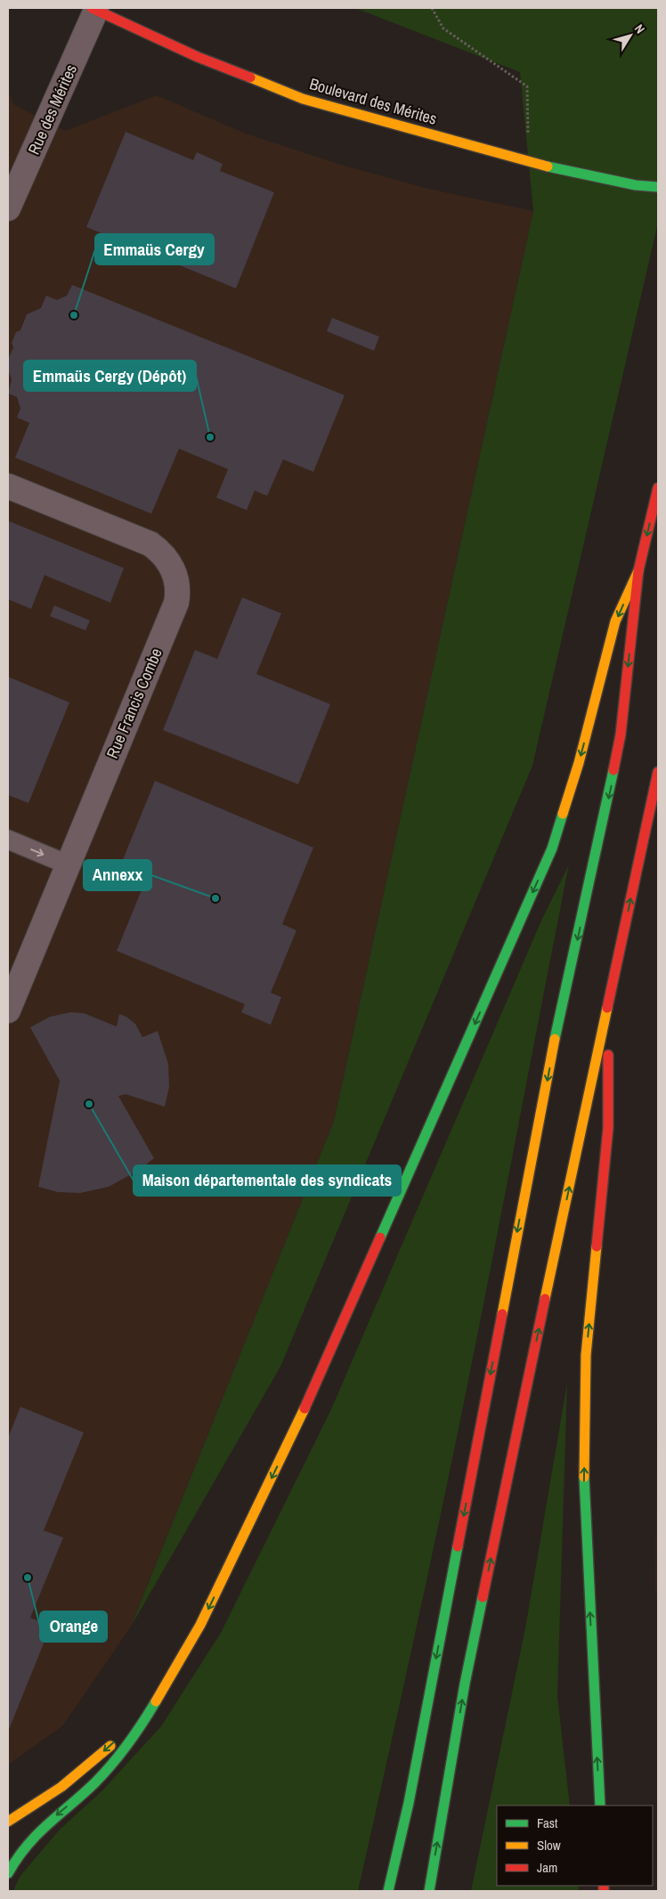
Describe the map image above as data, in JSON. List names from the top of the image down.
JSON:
{
  "streets": {
    "main road": ["Boulevard des Mérites"],
    "street": ["Rue des Mérites", "Rue Francis Combe"]
  },
  "crossings": [
    ["Boulevard des Mérites", "Rue des Mérites"]
  ],
  "places": [
    "Emmaüs Cergy",
    "Emmaüs Cergy (Dépôt)",
    "Annexx",
    "Maison départementale des syndicats",
    "Orange"
  ],
  "legend": ["Fast", "Slow", "Jam"],
  "north": "top right"
}
